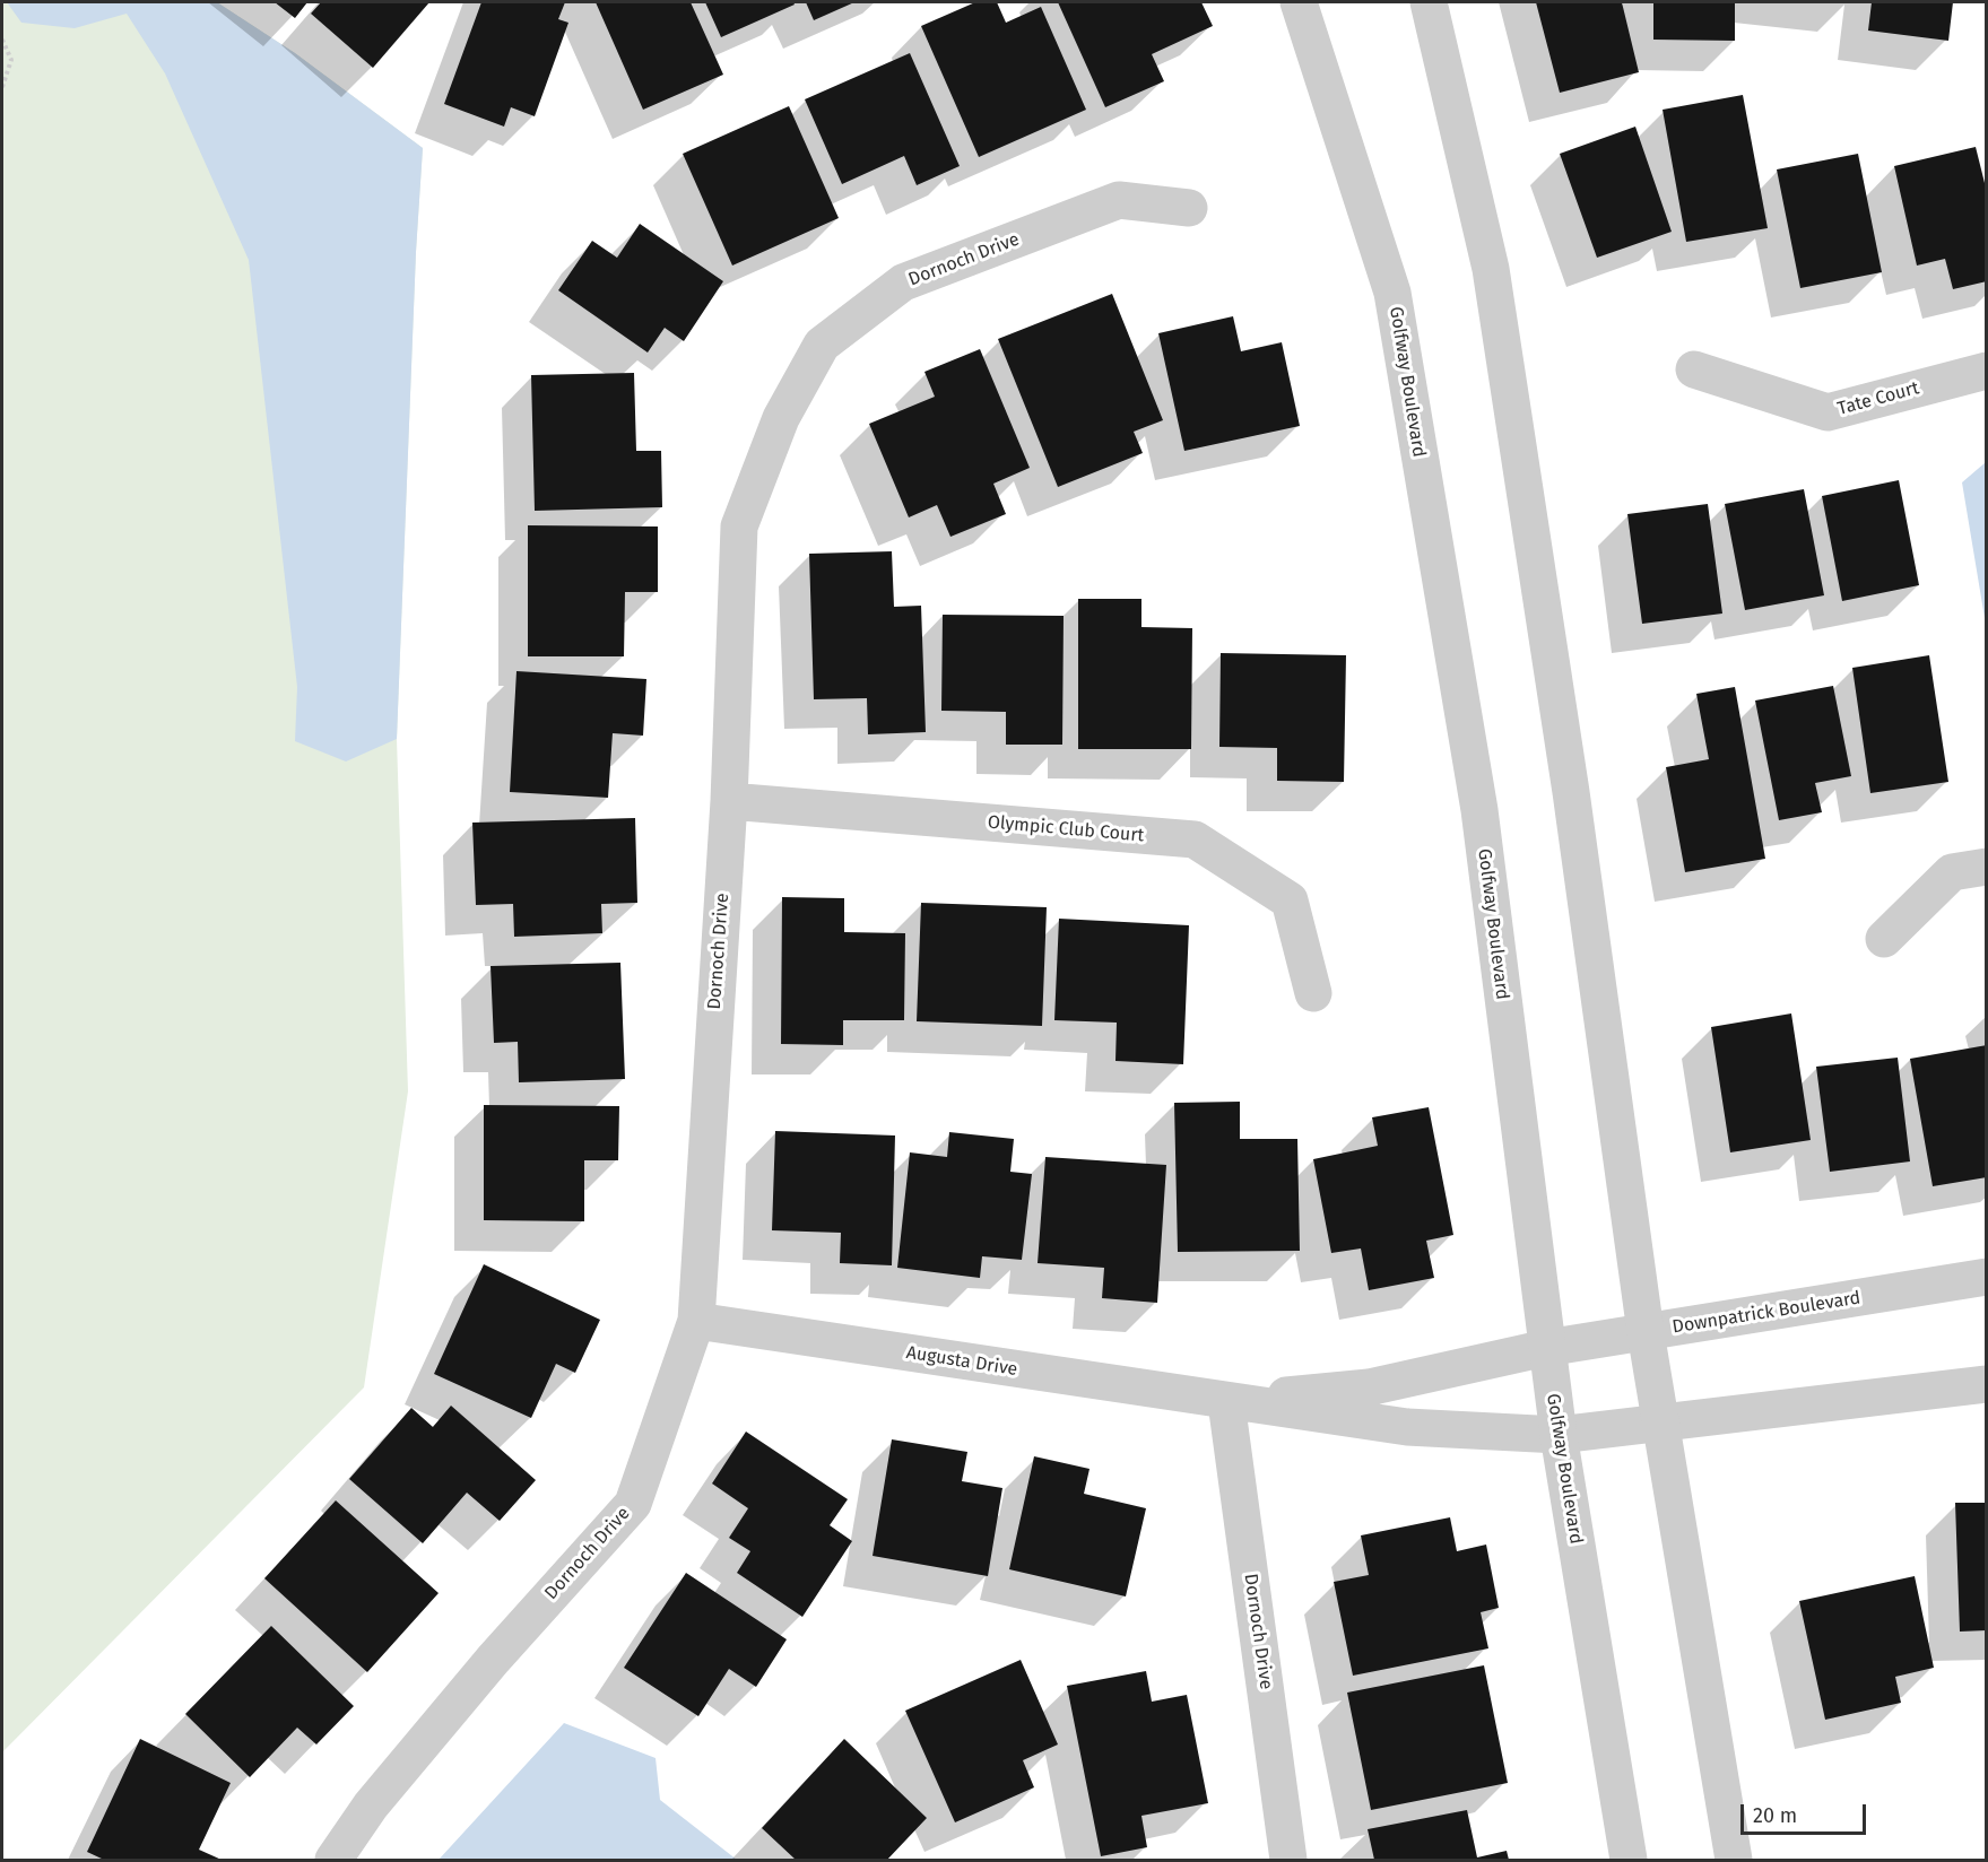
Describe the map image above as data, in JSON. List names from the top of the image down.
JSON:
{
  "streets": {
    "street": [
      "Dornoch Drive",
      "Golfway Boulevard",
      "Tate Court",
      "Olympic Club Court",
      "Downpatrick Boulevard",
      "Augusta Drive"
    ]
  },
  "crossings": [
    ["Dornoch Drive", "Olympic Club Court"],
    ["Dornoch Drive", "Augusta Drive"],
    ["Golfway Boulevard", "Downpatrick Boulevard"],
    ["Golfway Boulevard", "Augusta Drive"],
    ["Downpatrick Boulevard", "Augusta Drive"]
  ],
  "scale_bar": "20 m"
}
